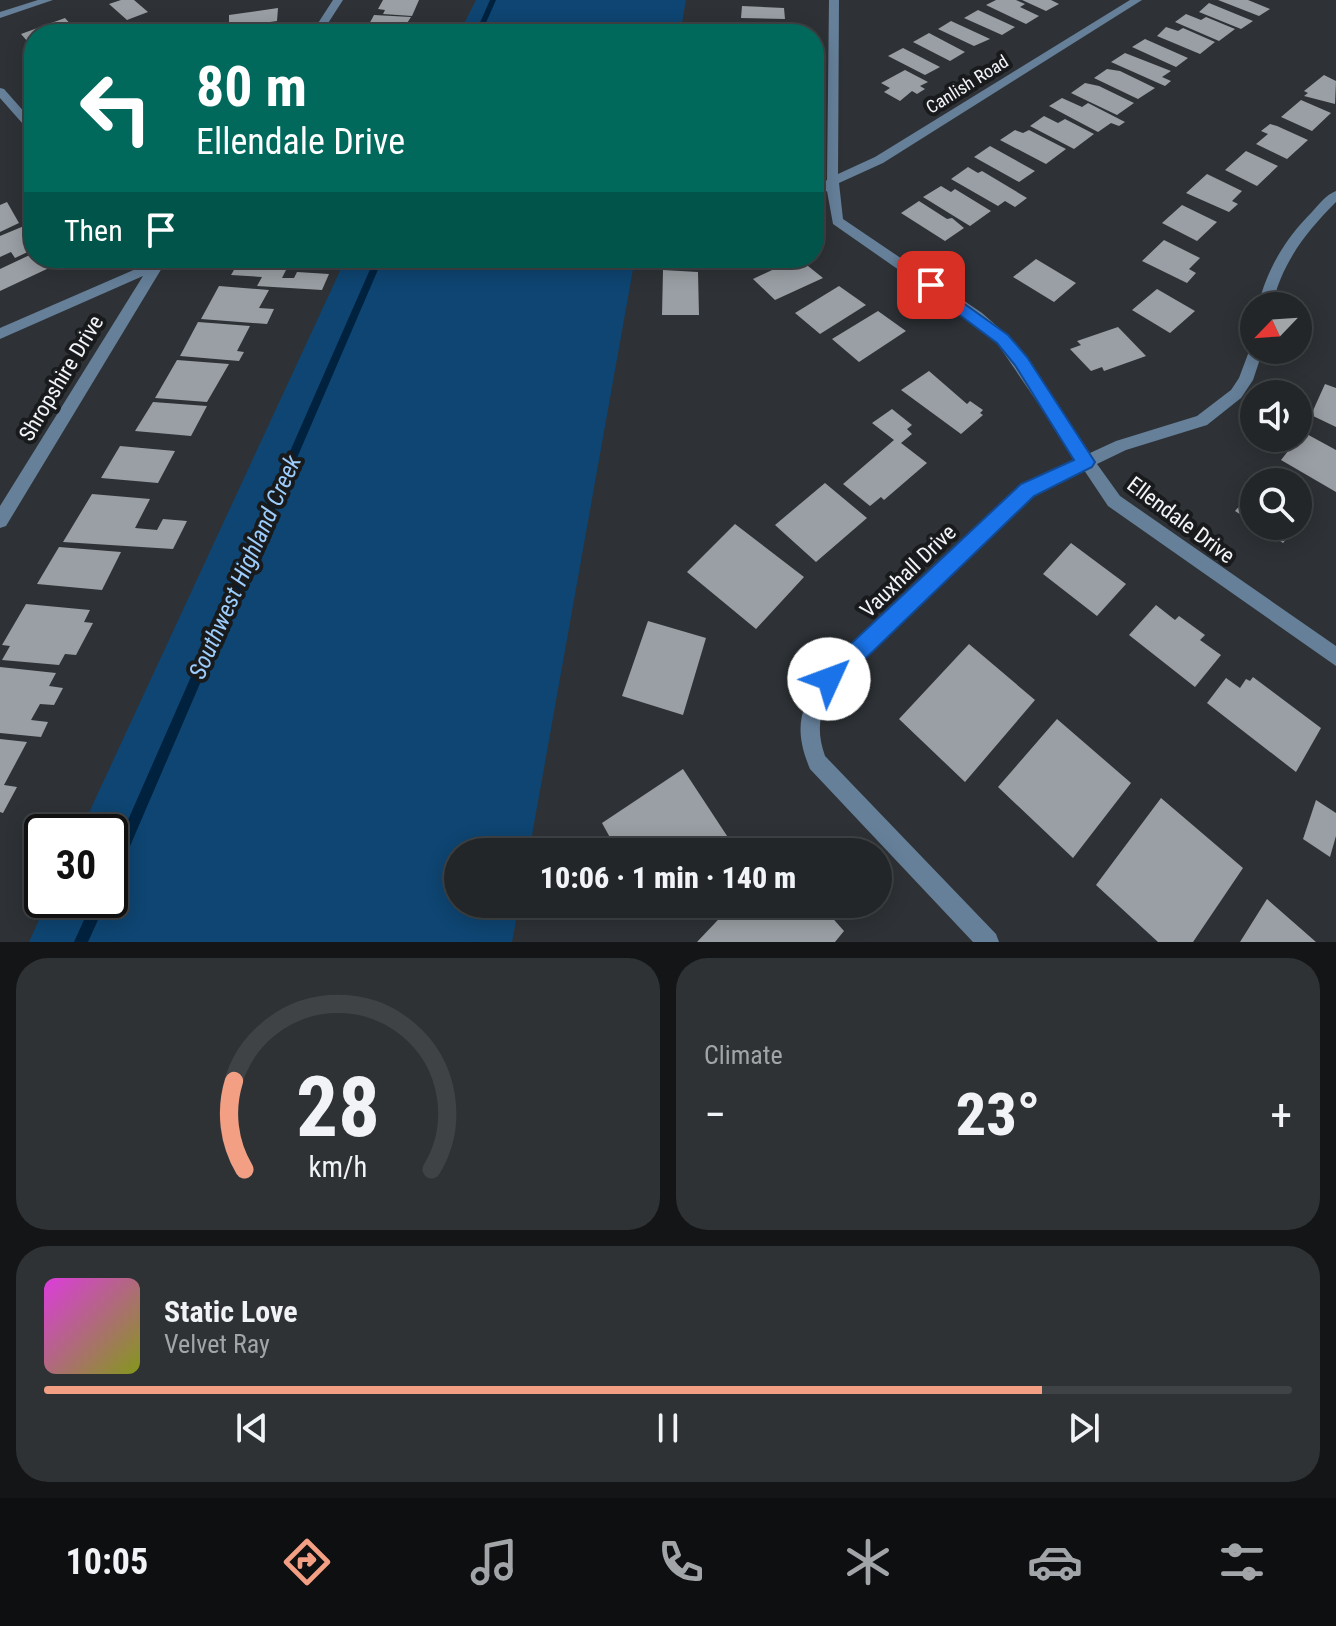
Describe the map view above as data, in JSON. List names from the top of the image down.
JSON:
{
  "streets": {
    "street": [
      "Canlish Road",
      "Shropshire Drive",
      "Ellendale Drive",
      "Vauxhall Drive"
    ]
  },
  "crossings": [
    ["Canlish Road", "Ellendale Drive"],
    ["Ellendale Drive", "Vauxhall Drive"]
  ],
  "water": ["Southwest Highland Creek"],
  "north": "bottom left",
  "page": {
    "turn": ["80 m", "Ellendale Drive"],
    "then": "Then",
    "limit": "30",
    "trip": "10:06 · 1 min · 140 m",
    "tile": "Climate",
    "heat": ["−", "23°", "+"],
    "song": ["Static Love", "Velvet Ray"],
    "tabs": "10:05",
    "gauge": ["28", "km/h"]
  }
}
